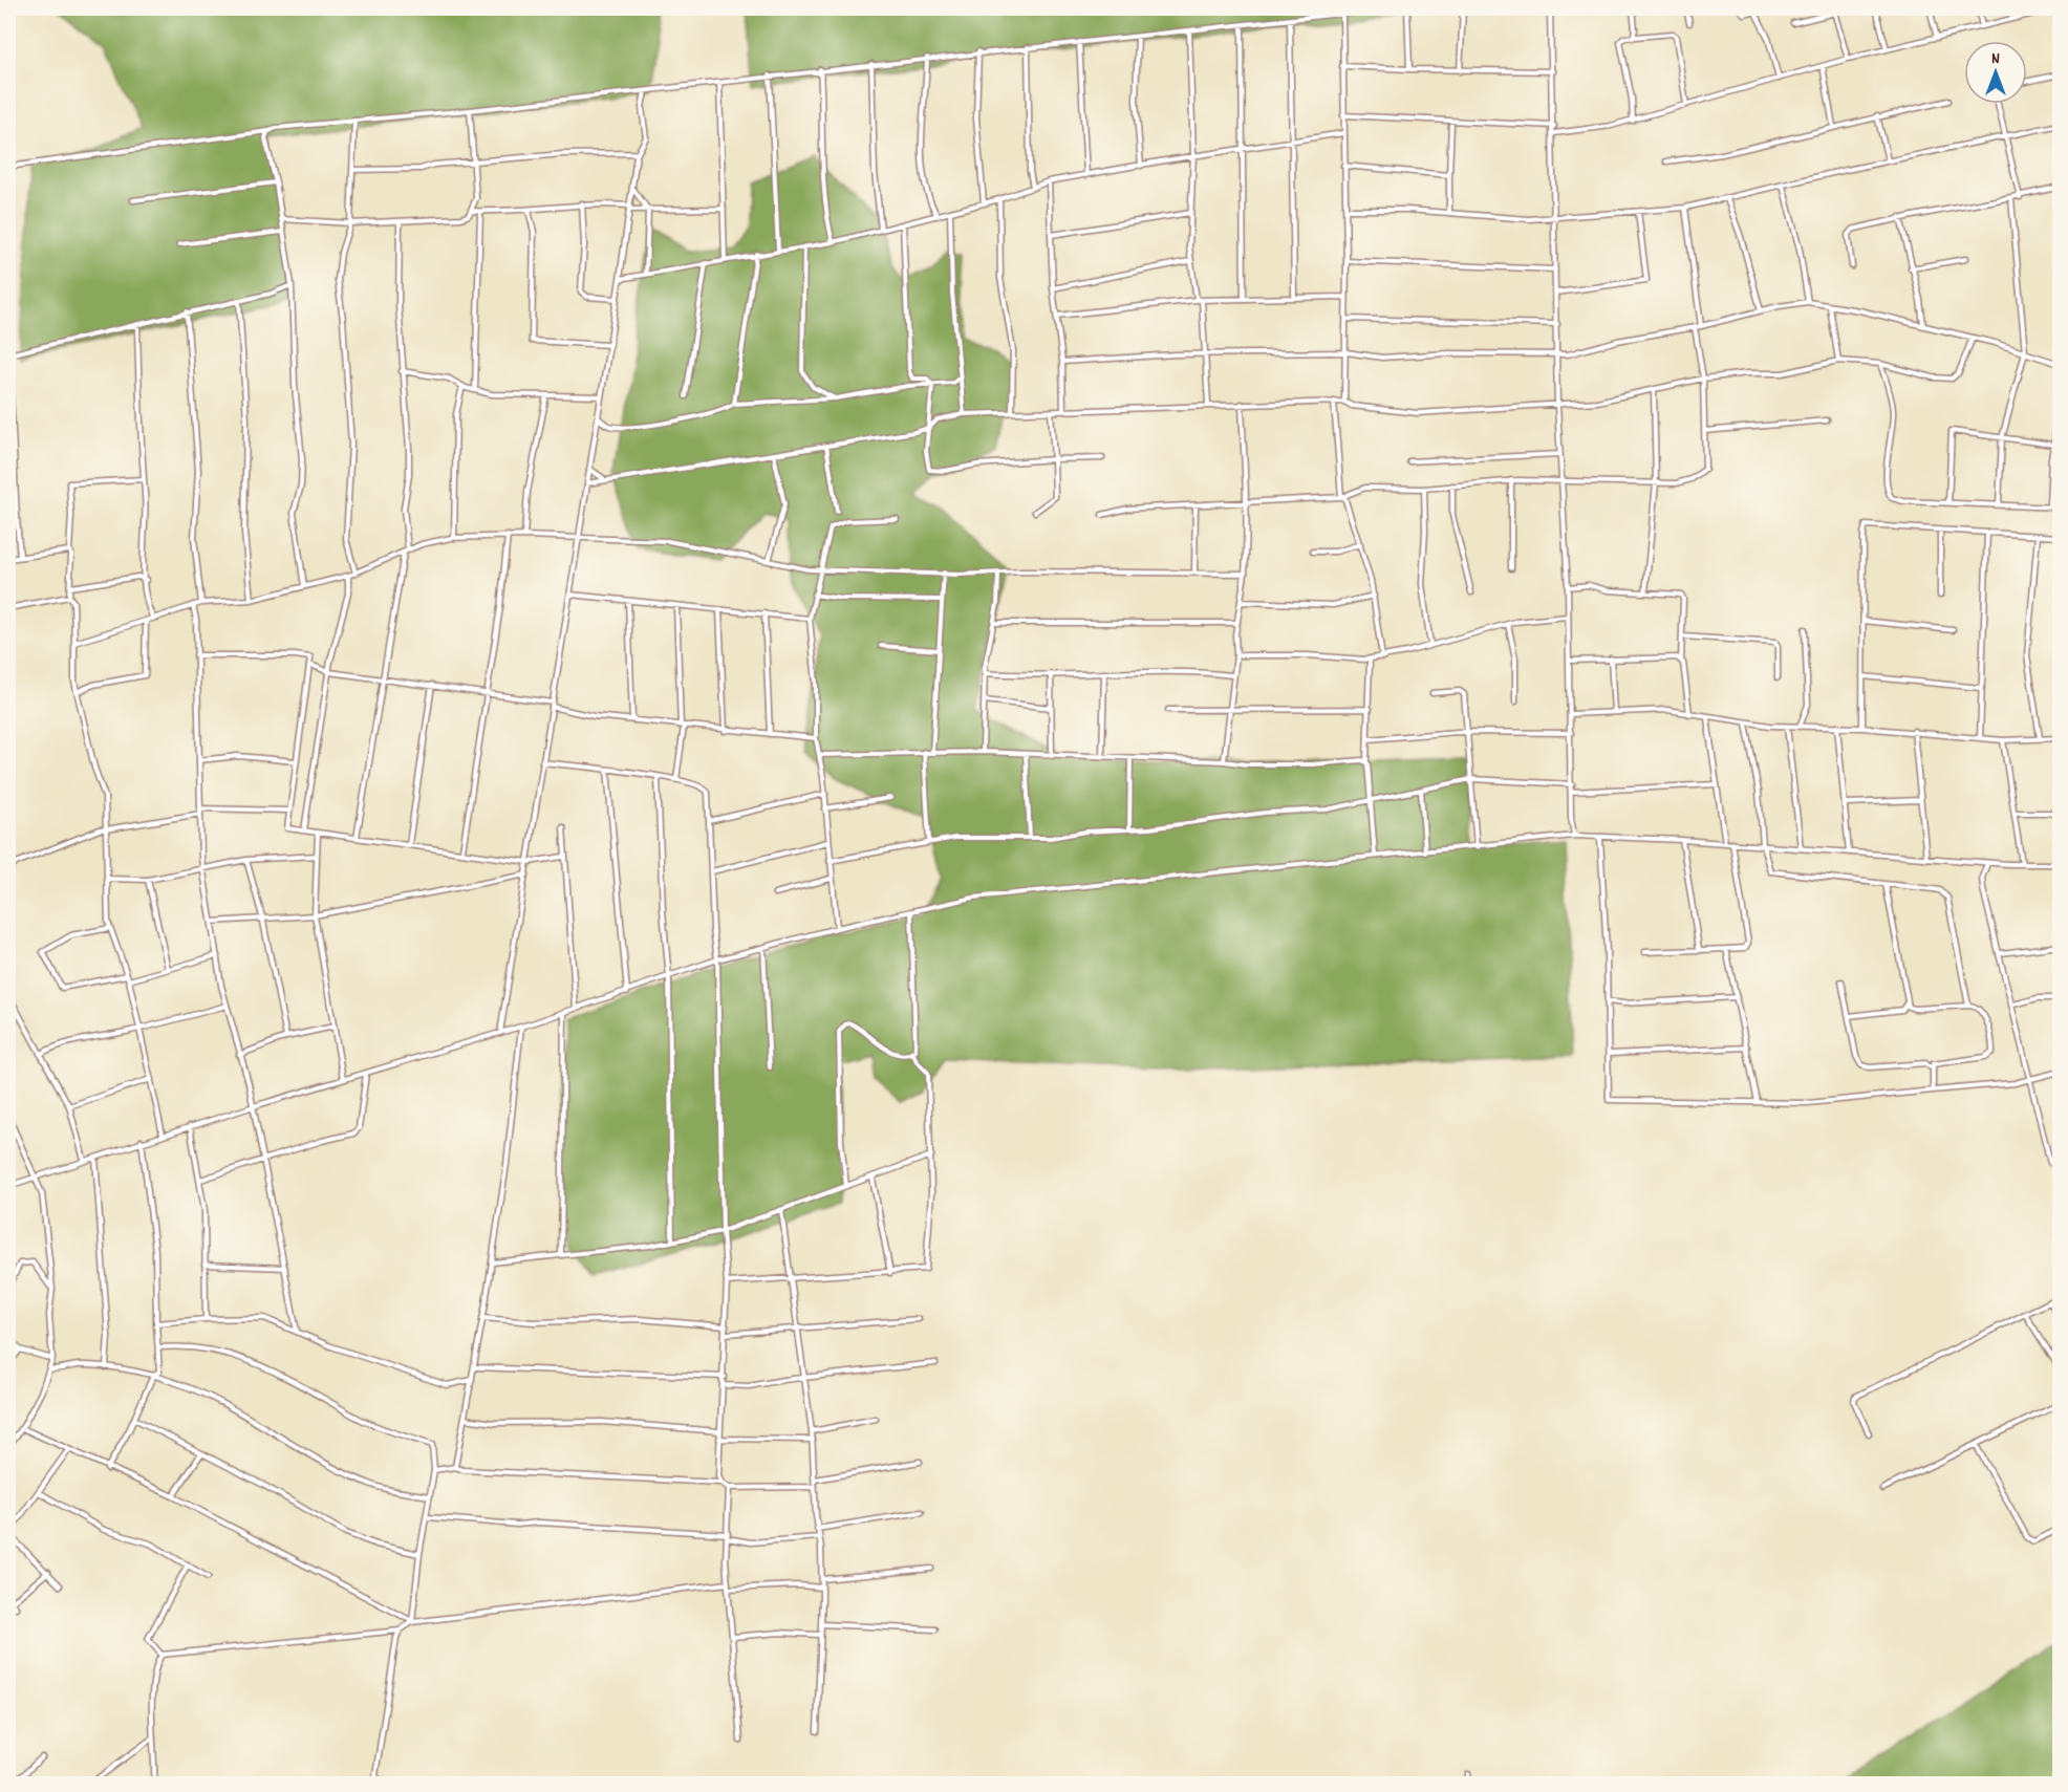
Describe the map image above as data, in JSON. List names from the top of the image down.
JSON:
{
  "north": "top"
}
